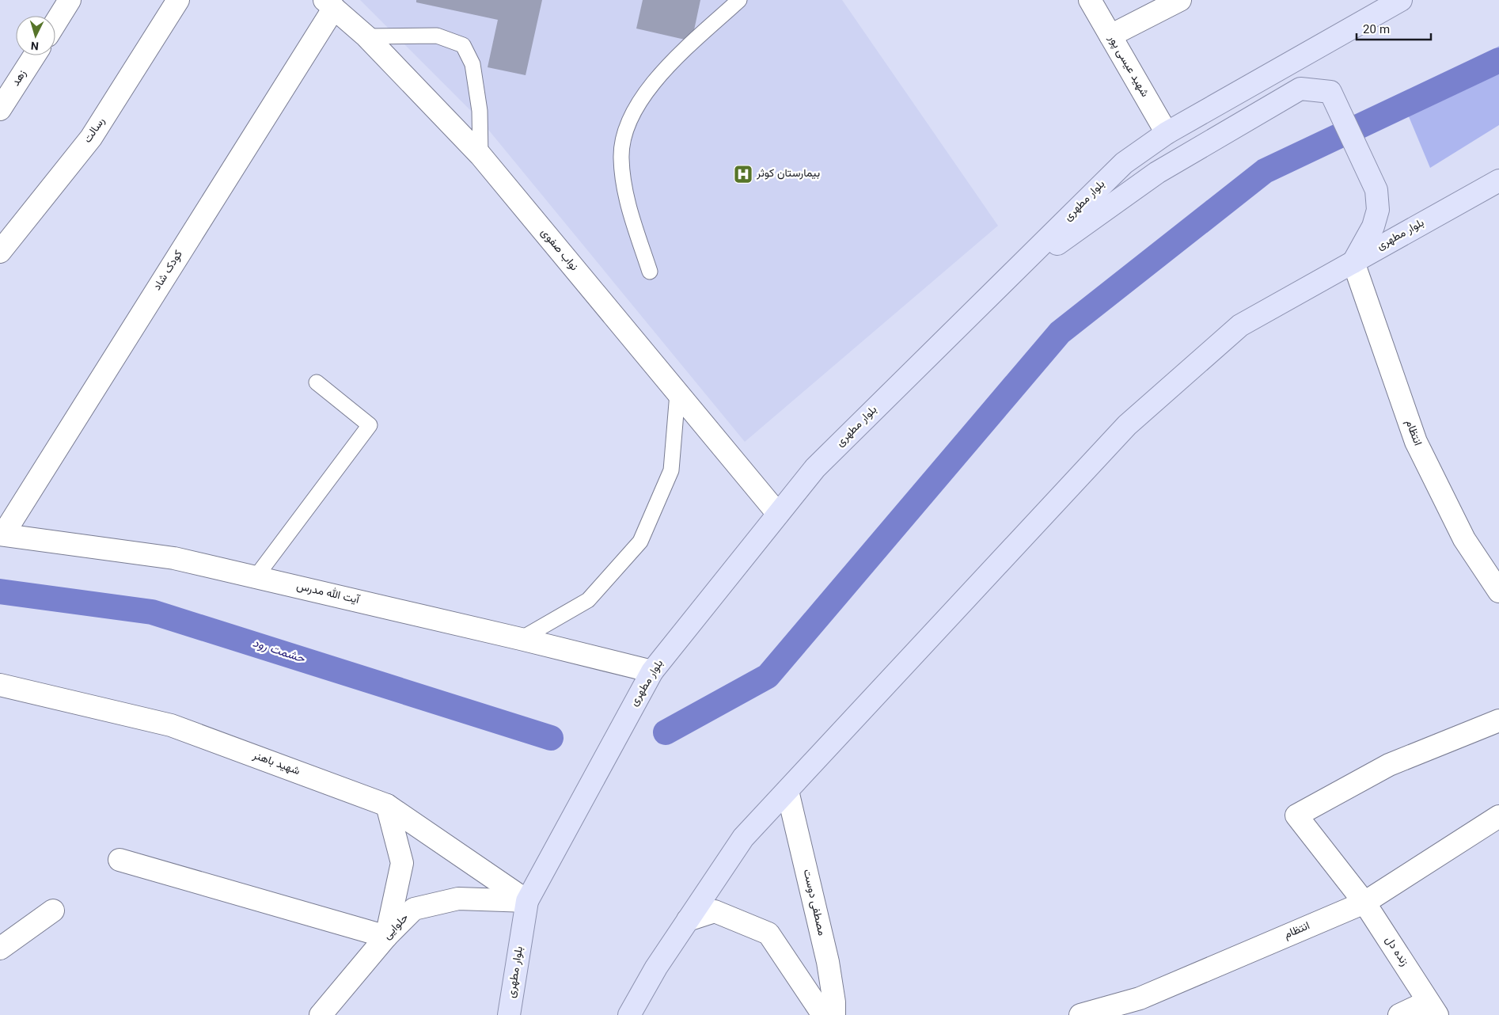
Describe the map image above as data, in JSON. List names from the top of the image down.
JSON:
{
  "streets": {
    "main road": ["بلوار مطهری"],
    "street": [
      "شهید عیسی پور",
      "زهد",
      "رسالت",
      "نواب صفوی",
      "کودک شاد",
      "انتظام",
      "آیت الله مدرس",
      "شهید باهنر",
      "مصطفی دوست",
      "حلوایی",
      "زنده دل"
    ]
  },
  "crossings": [
    ["شهید عیسی پور", "بلوار مطهری"],
    ["بلوار مطهری", "نواب صفوی"],
    ["بلوار مطهری", "انتظام"],
    ["بلوار مطهری", "آیت الله مدرس"],
    ["بلوار مطهری", "شهید باهنر"],
    ["بلوار مطهری", "مصطفی دوست"],
    ["بلوار مطهری", "حلوایی"],
    ["نواب صفوی", "کودک شاد"],
    ["کودک شاد", "آیت الله مدرس"],
    ["انتظام", "زنده دل"],
    ["شهید باهنر", "حلوایی"]
  ],
  "water": ["حشمت رود"],
  "places": {
    "hospital": ["بیمارستان کوثر"]
  },
  "scale_bar": "20 m",
  "north": "bottom"
}
